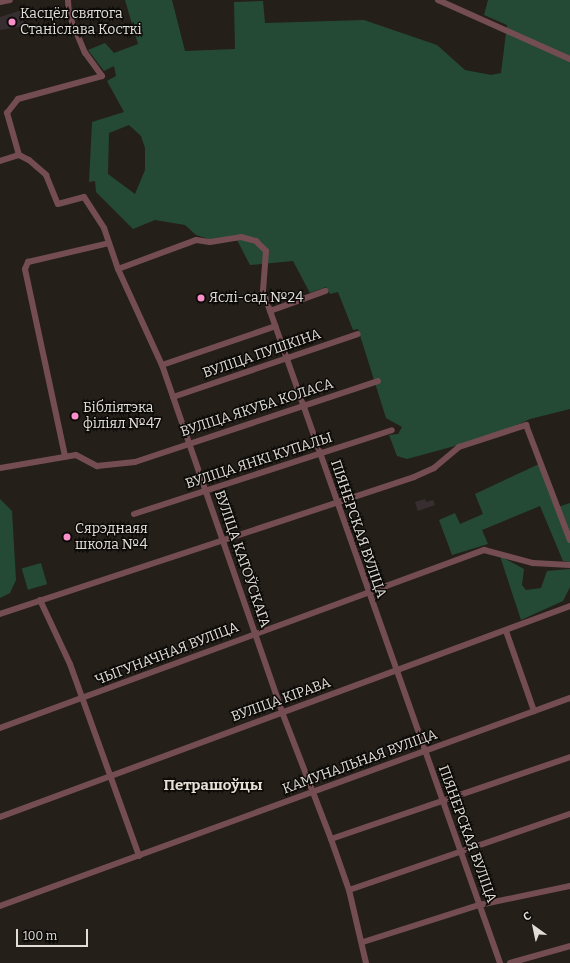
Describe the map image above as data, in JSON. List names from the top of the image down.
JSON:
{
  "streets": {
    "street": [
      "ВУЛІЦА ПУШКІНА",
      "ВУЛІЦА ЯКУБА КОЛАСА",
      "ВУЛІЦА ЯНКІ КУПАЛЫ",
      "ПІЯНЕРСКАЯ ВУЛІЦА",
      "ВУЛІЦА КАТОЎСКАГА",
      "ЧЫГУНАЧНАЯ ВУЛІЦА",
      "ВУЛІЦА КІРАВА",
      "КАМУНАЛЬНАЯ ВУЛІЦА"
    ]
  },
  "crossings": [
    ["ВУЛІЦА ПУШКІНА", "ПІЯНЕРСКАЯ ВУЛІЦА"],
    ["ВУЛІЦА ПУШКІНА", "ВУЛІЦА КАТОЎСКАГА"],
    ["ВУЛІЦА ЯКУБА КОЛАСА", "ПІЯНЕРСКАЯ ВУЛІЦА"],
    ["ВУЛІЦА ЯКУБА КОЛАСА", "ВУЛІЦА КАТОЎСКАГА"],
    ["ВУЛІЦА ЯНКІ КУПАЛЫ", "ПІЯНЕРСКАЯ ВУЛІЦА"],
    ["ВУЛІЦА ЯНКІ КУПАЛЫ", "ВУЛІЦА КАТОЎСКАГА"],
    ["ПІЯНЕРСКАЯ ВУЛІЦА", "ВУЛІЦА КАТОЎСКАГА"],
    ["ПІЯНЕРСКАЯ ВУЛІЦА", "ЧЫГУНАЧНАЯ ВУЛІЦА"],
    ["ПІЯНЕРСКАЯ ВУЛІЦА", "ВУЛІЦА КІРАВА"],
    ["ПІЯНЕРСКАЯ ВУЛІЦА", "КАМУНАЛЬНАЯ ВУЛІЦА"],
    ["ВУЛІЦА КАТОЎСКАГА", "ЧЫГУНАЧНАЯ ВУЛІЦА"],
    ["ВУЛІЦА КАТОЎСКАГА", "ВУЛІЦА КІРАВА"],
    ["ВУЛІЦА КАТОЎСКАГА", "КАМУНАЛЬНАЯ ВУЛІЦА"]
  ],
  "districts": ["Петрашоўцы"],
  "places": [
    "Касцёл святога Станіслава Косткі",
    "Яслі-сад №24",
    "Бібліятэка філіял №47",
    "Сярэднаяя школа №4"
  ],
  "scale_bar": "100 m",
  "north": "top left"
}
